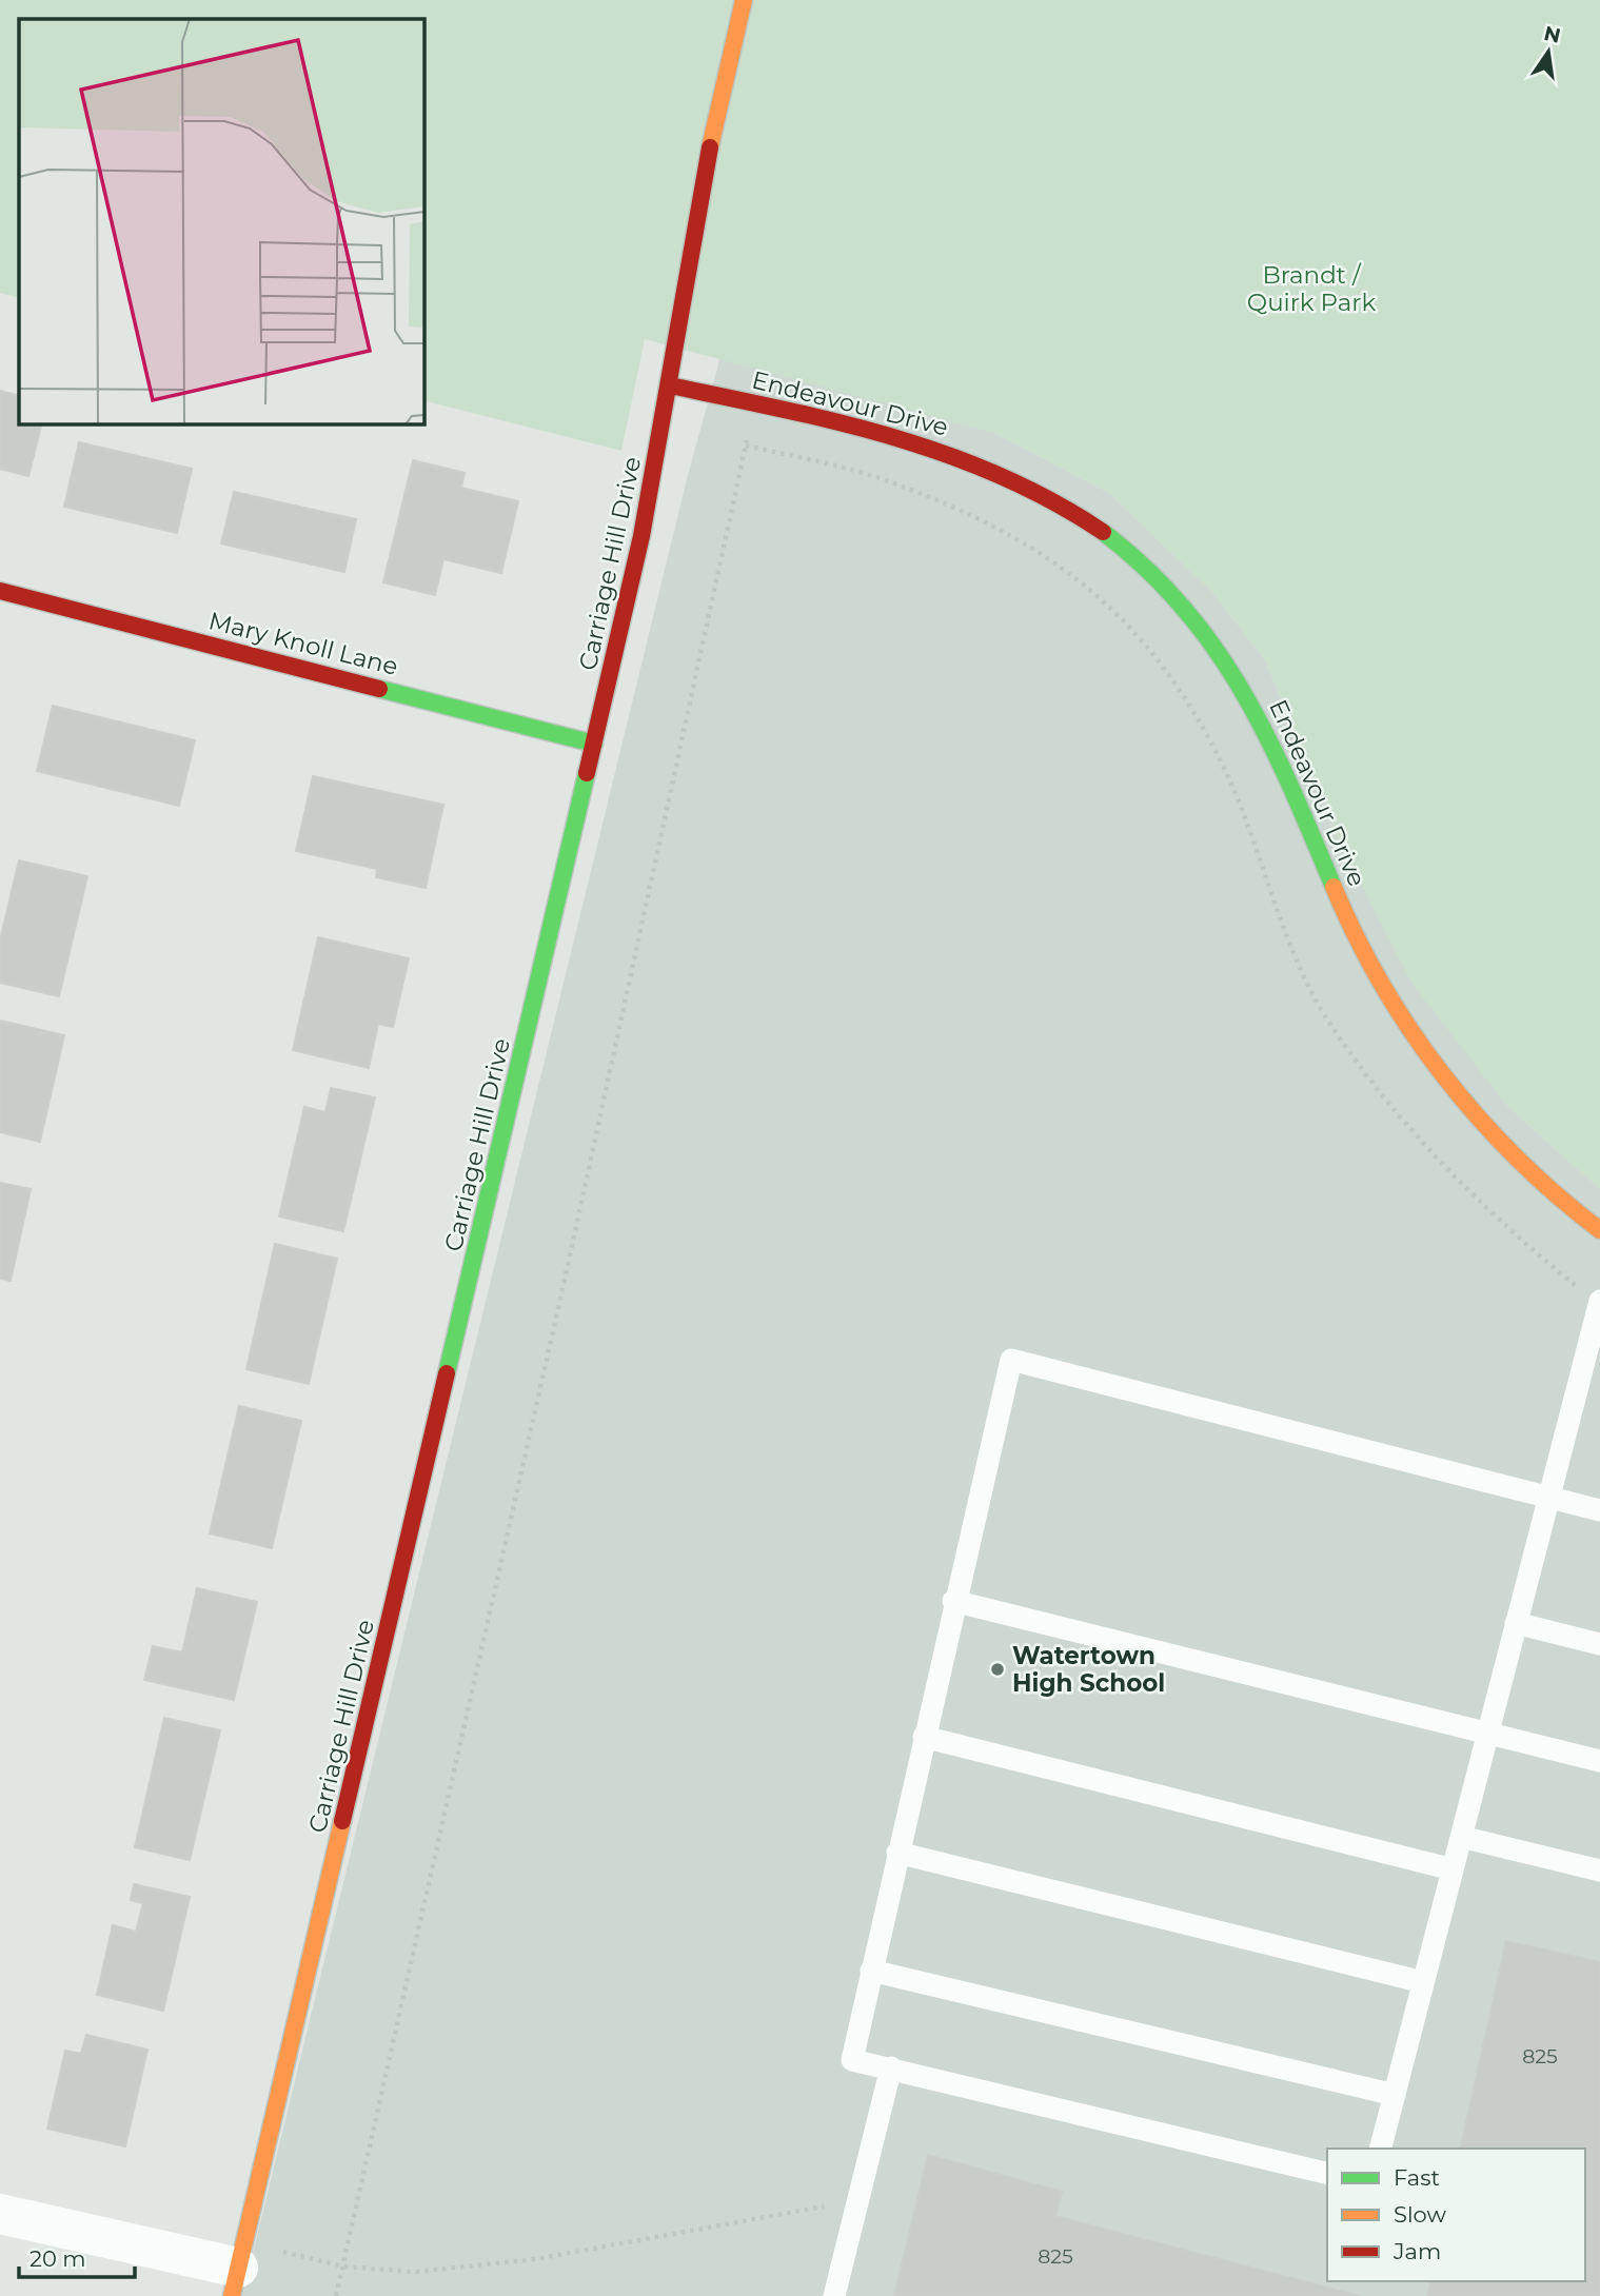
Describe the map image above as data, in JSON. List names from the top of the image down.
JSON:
{
  "streets": {
    "street": ["Endeavour Drive", "Carriage Hill Drive", "Mary Knoll Lane"]
  },
  "crossings": [
    ["Endeavour Drive", "Carriage Hill Drive"],
    ["Carriage Hill Drive", "Mary Knoll Lane"]
  ],
  "parks": ["Brandt / Quirk Park"],
  "places": ["Watertown High School"],
  "house_numbers": ["825", "825"],
  "legend": ["Fast", "Slow", "Jam"],
  "scale_bar": "20 m",
  "north": "top"
}
